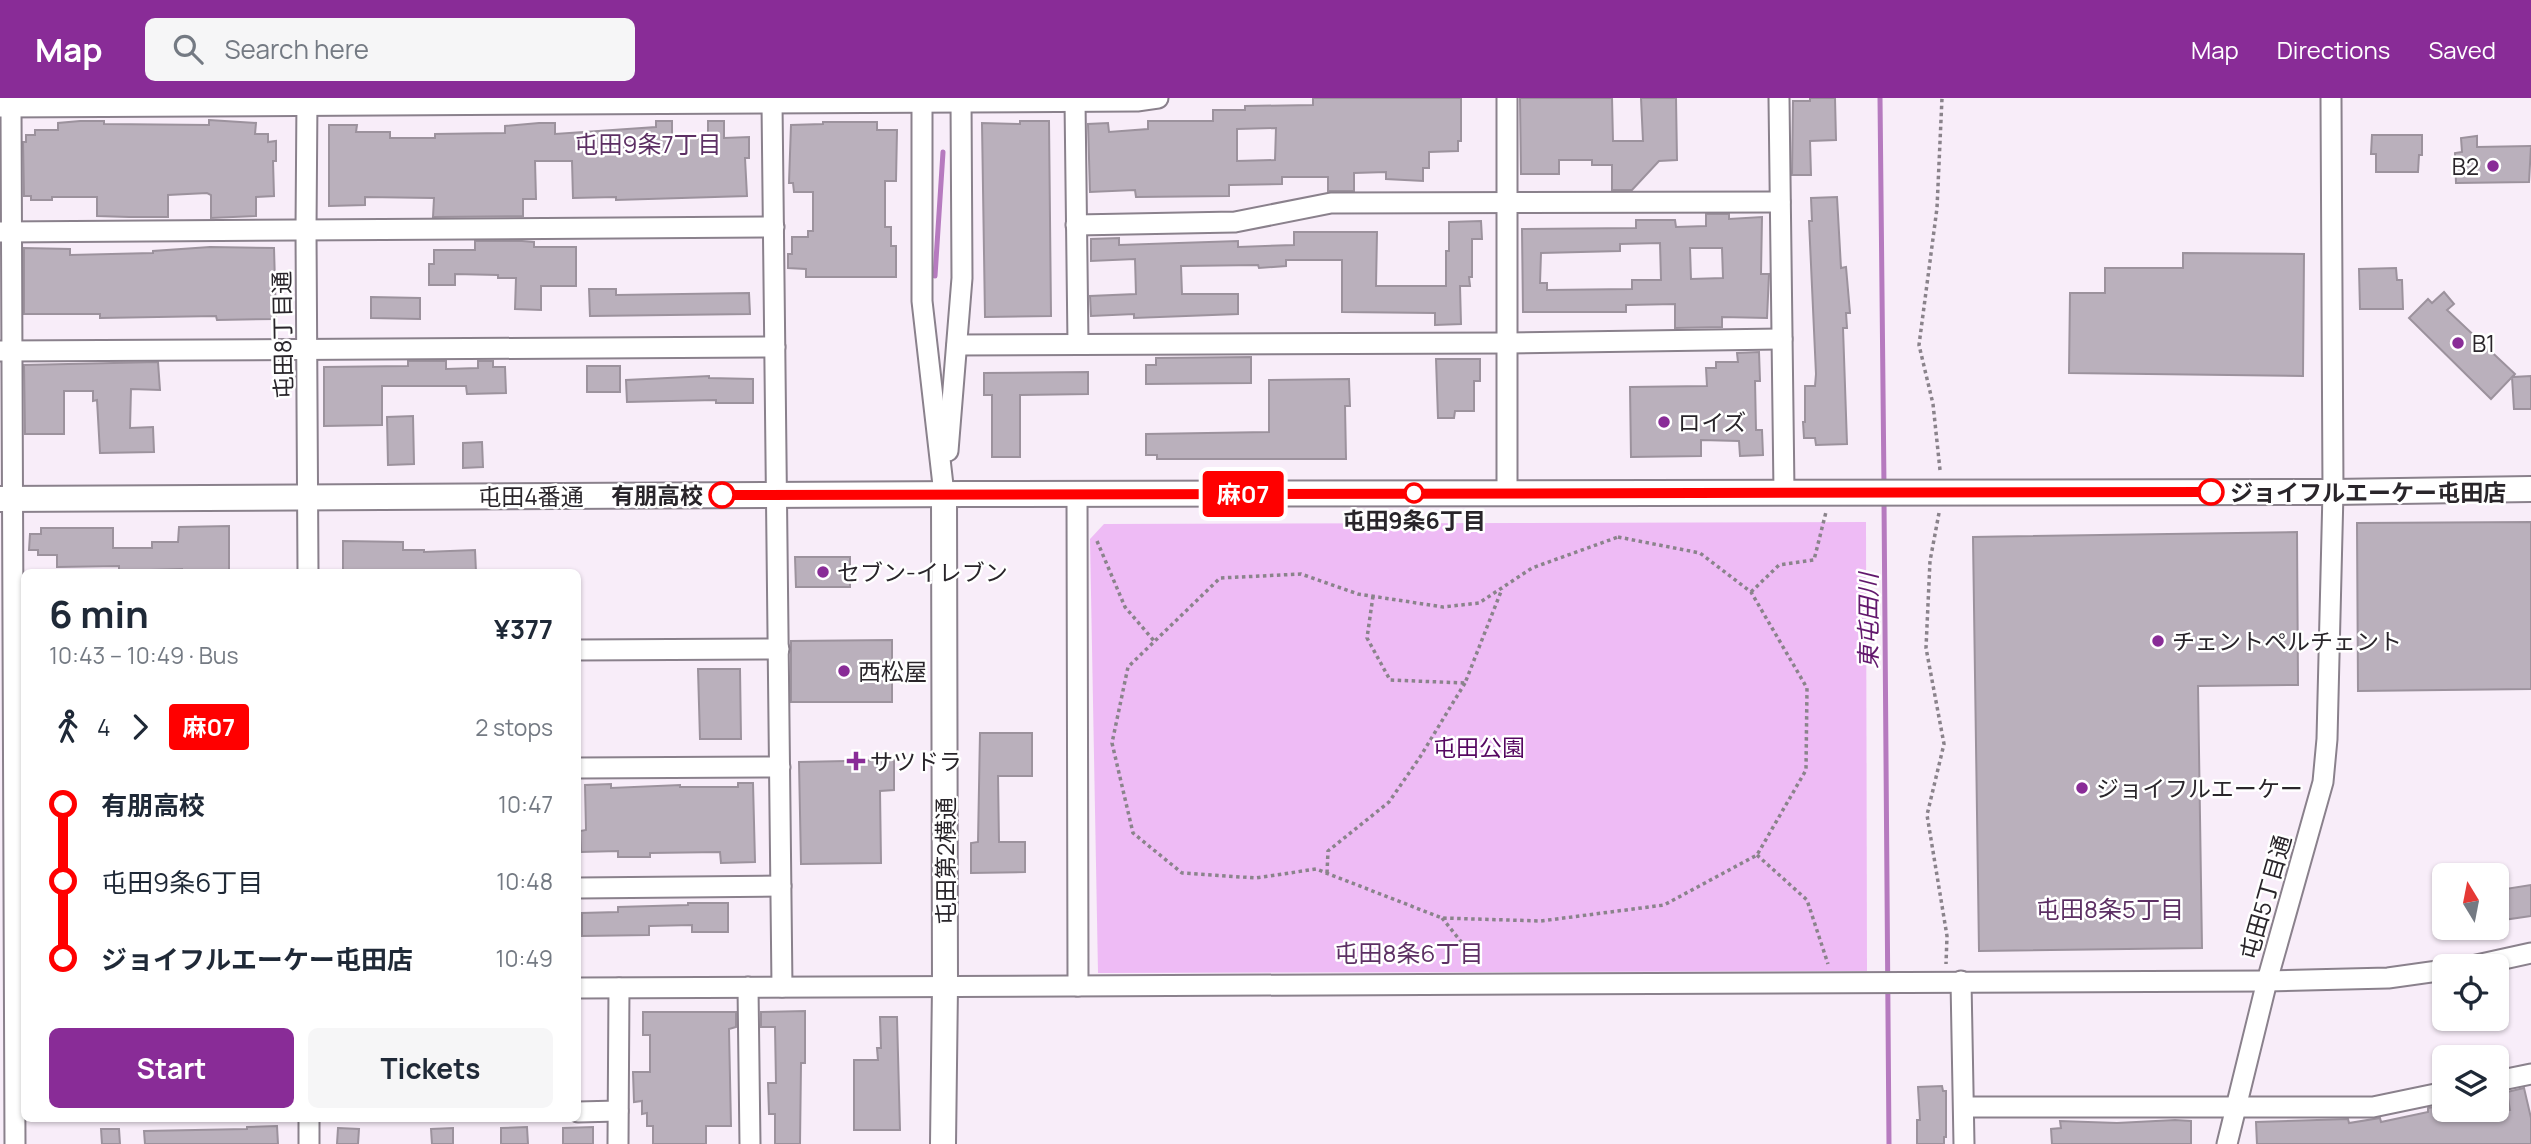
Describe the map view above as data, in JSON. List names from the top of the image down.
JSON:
{
  "streets": {
    "street": [
      "屯田8丁目通",
      "屯田4番通",
      "屯田第2横通",
      "屯田5丁目通"
    ]
  },
  "crossings": [
    ["屯田8丁目通", "屯田4番通"],
    ["屯田4番通", "屯田第2横通"],
    ["屯田4番通", "屯田5丁目通"]
  ],
  "districts": ["屯田9条7丁目", "屯田8条5丁目", "屯田8条6丁目"],
  "water": ["東屯田川"],
  "parks": ["屯田公園"],
  "places": {
    "other": [
      "B2",
      "B1",
      "ロイズ",
      "ジョイフルエーケー屯田店",
      "屯田9条6丁目",
      "有朋高校",
      "セブン-イレブン",
      "チェントペルチェント",
      "西松屋",
      "ジョイフルエーケー"
    ],
    "health": ["サツドラ"]
  },
  "lines": ["bus line 麻07"],
  "north": "top",
  "page": {
    "header": "Map",
    "search": "Search here",
    "nav": ["Map", "Directions", "Saved"],
    "on_map": "麻07",
    "heading": ["6 min", "10:43 – 10:49 · Bus", "¥377"],
    "legs": ["4", "麻07", "2 stops"],
    "list": [
      {
        "name": "有朋高校",
        "value": "10:47"
      },
      {
        "name": "屯田9条6丁目",
        "value": "10:48"
      },
      {
        "name": "ジョイフルエーケー屯田店",
        "value": "10:49"
      }
    ],
    "buttons": ["Start", "Tickets"]
  }
}
